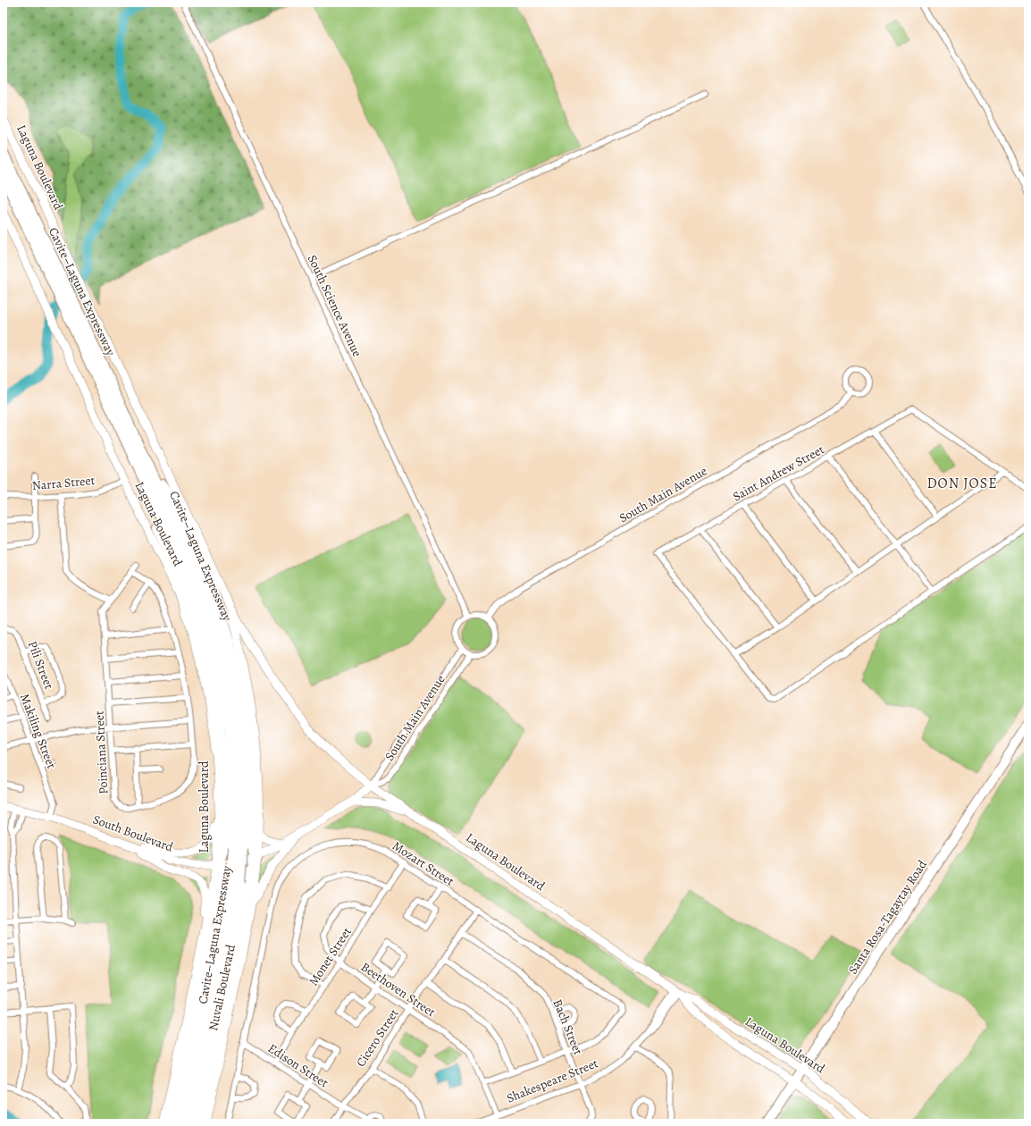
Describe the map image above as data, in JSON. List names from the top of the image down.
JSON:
{
  "streets": {
    "highway": ["Cavite–Laguna Expressway"],
    "main road": [
      "Laguna Boulevard",
      "South Boulevard",
      "Santa Rosa-Tagaytay Road",
      "Nuvali Boulevard"
    ],
    "street": [
      "South Science Avenue",
      "Saint Andrew Street",
      "Narra Street",
      "South Main Avenue",
      "Pili Street",
      "Makiling Street",
      "Poinciana Street",
      "Mozart Street",
      "Monet Street",
      "Beethoven Street",
      "Bach Street",
      "Cicero Street",
      "Edison Street",
      "Shakespeare Street"
    ]
  },
  "crossings": [
    ["Laguna Boulevard", "Narra Street"],
    ["Laguna Boulevard", "South Main Avenue"],
    ["Laguna Boulevard", "South Boulevard"],
    ["Laguna Boulevard", "Santa Rosa-Tagaytay Road"],
    ["Laguna Boulevard", "Nuvali Boulevard"],
    ["Laguna Boulevard", "Shakespeare Street"],
    ["South Science Avenue", "South Main Avenue"],
    ["South Main Avenue", "South Boulevard"],
    ["Makiling Street", "South Boulevard"],
    ["South Boulevard", "Nuvali Boulevard"],
    ["Mozart Street", "Monet Street"],
    ["Mozart Street", "Beethoven Street"],
    ["Mozart Street", "Bach Street"],
    ["Mozart Street", "Cicero Street"],
    ["Mozart Street", "Edison Street"],
    ["Monet Street", "Beethoven Street"],
    ["Monet Street", "Edison Street"],
    ["Beethoven Street", "Cicero Street"],
    ["Beethoven Street", "Shakespeare Street"],
    ["Bach Street", "Cicero Street"],
    ["Bach Street", "Shakespeare Street"],
    ["Cicero Street", "Edison Street"]
  ],
  "districts": ["DON JOSE"]
}
